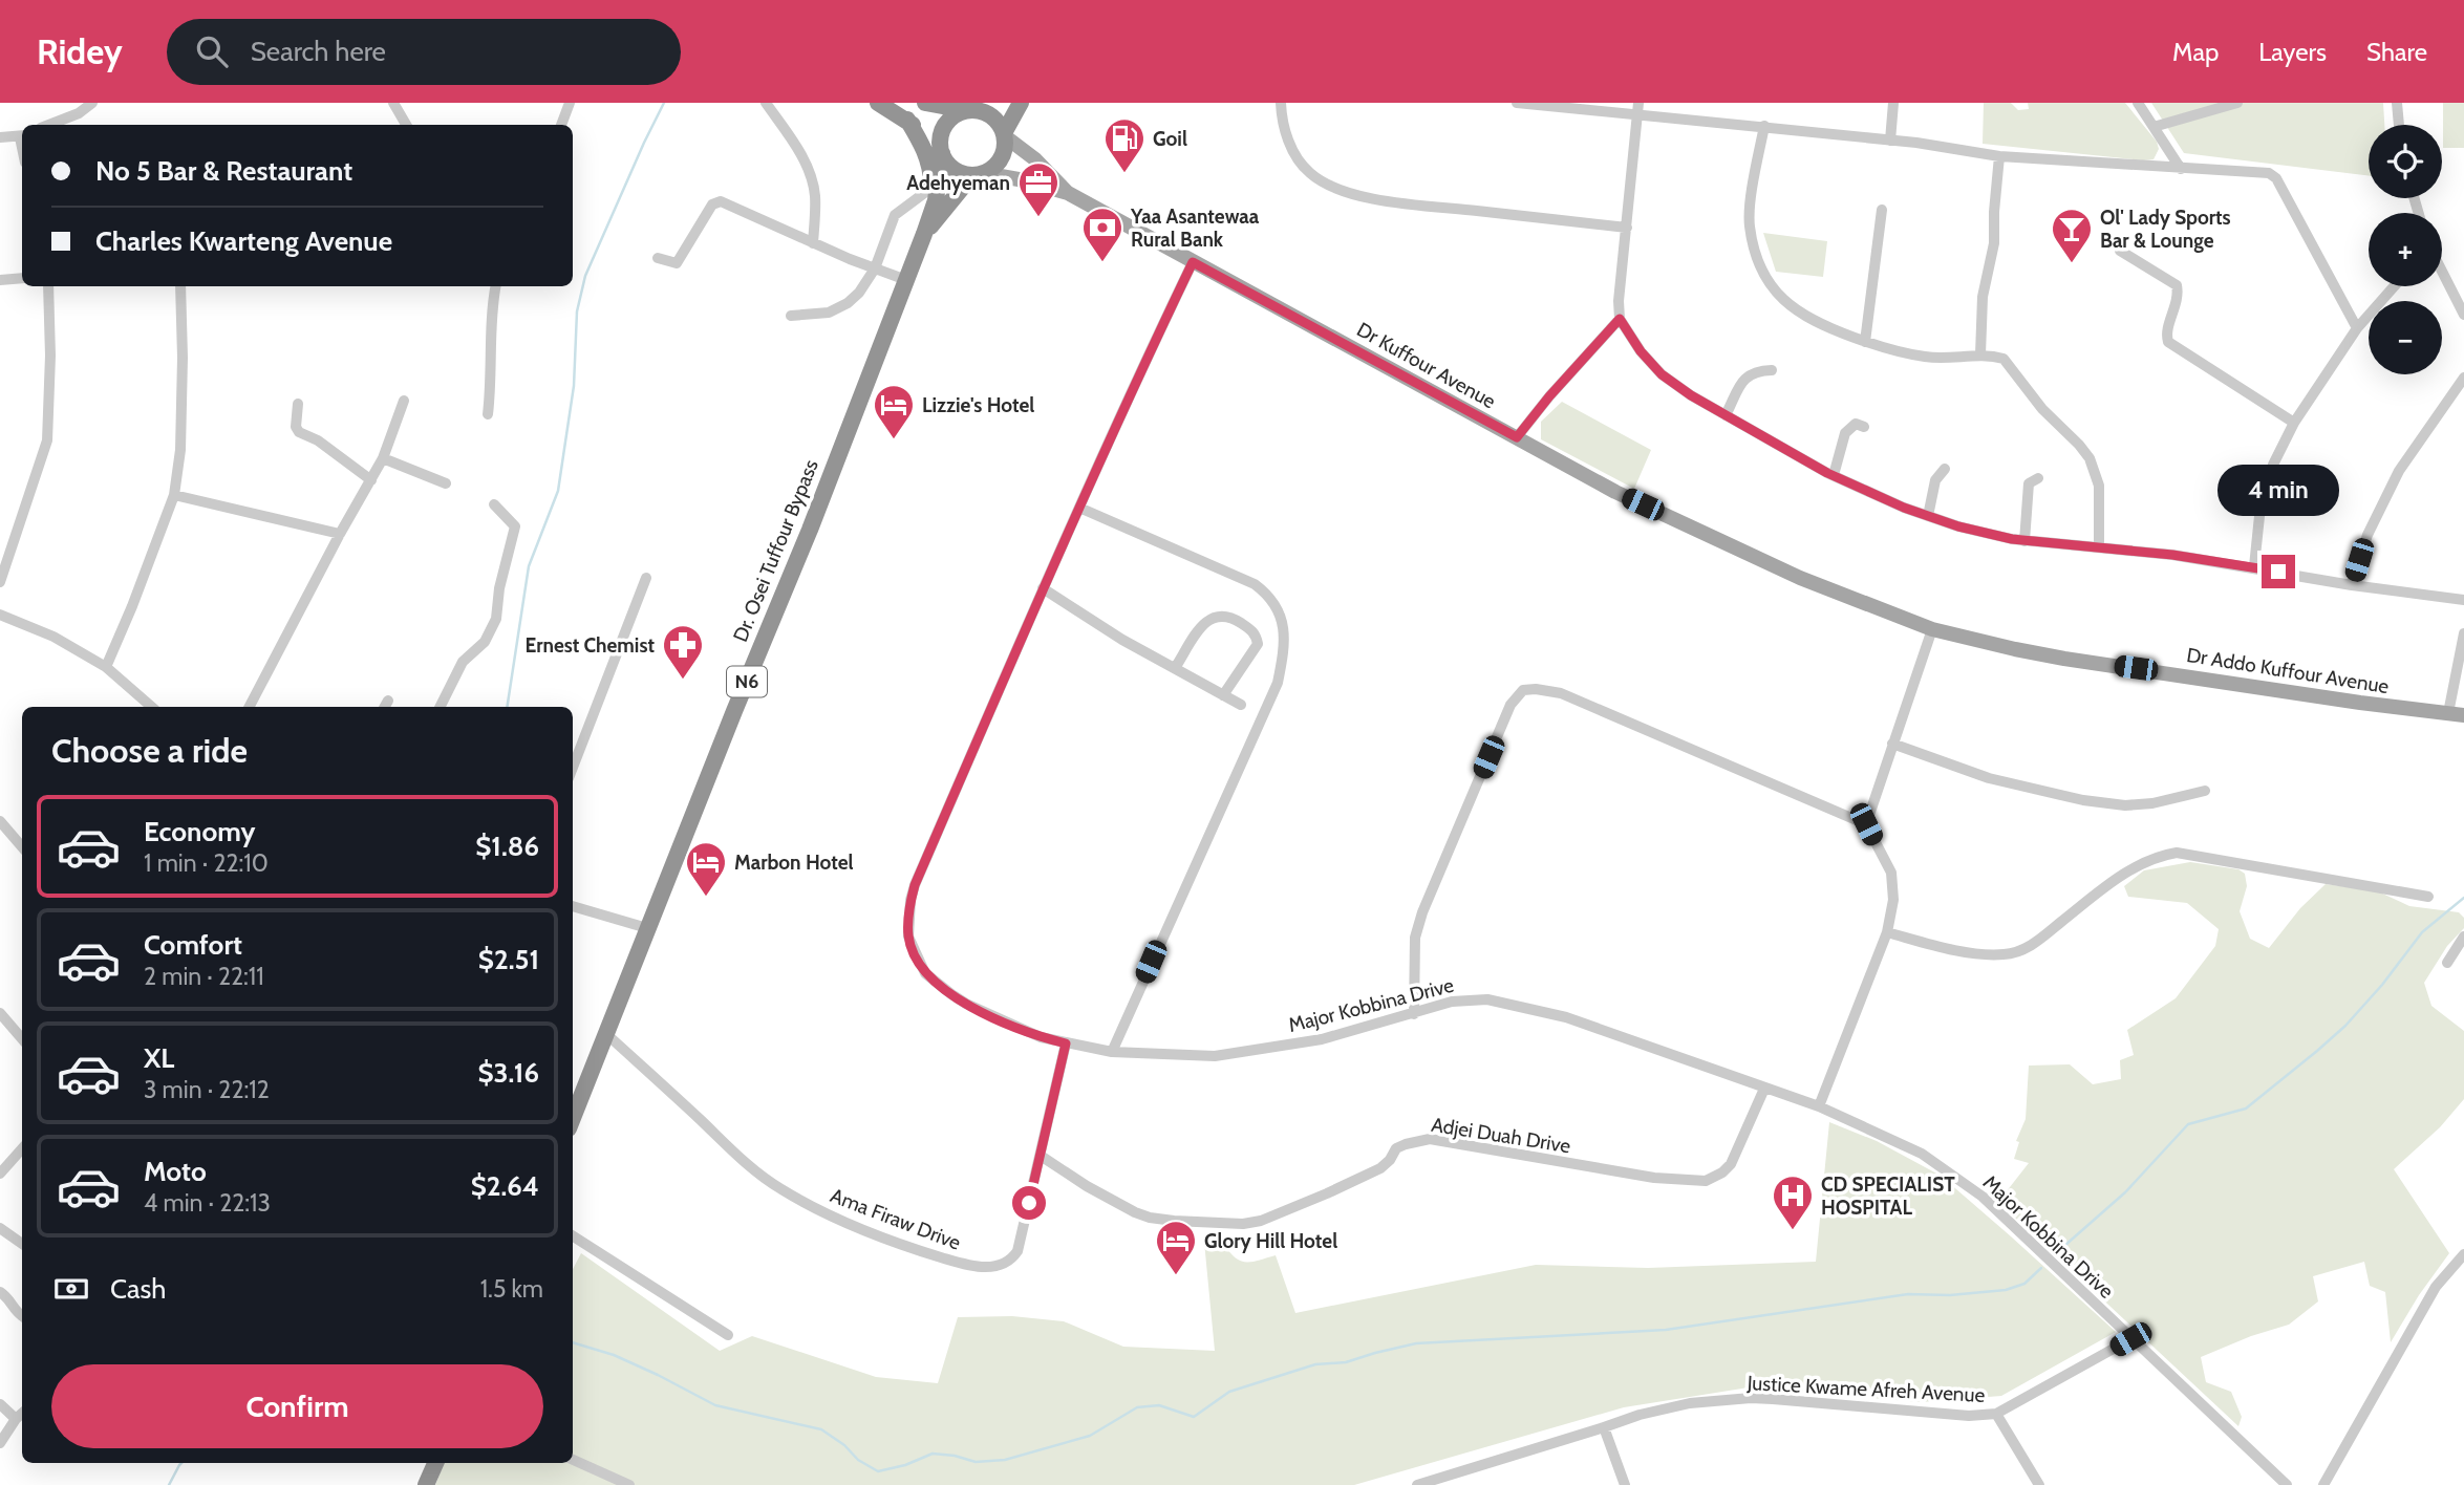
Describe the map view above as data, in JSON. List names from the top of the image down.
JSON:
{
  "streets": {
    "highway": ["Dr. Osei Tuffour Bypass", "N6"],
    "main road": ["Dr Kuffour Avenue", "Dr Addo Kuffour Avenue"],
    "street": [
      "Major Kobbina Drive",
      "Adjei Duah Drive",
      "Ama Firaw Drive",
      "Justice Kwame Afreh Avenue"
    ]
  },
  "crossings": [
    ["Dr Kuffour Avenue", "Dr Addo Kuffour Avenue"],
    ["Dr Kuffour Avenue", "Major Kobbina Drive"],
    ["Dr. Osei Tuffour Bypass", "N6"],
    ["Dr. Osei Tuffour Bypass", "Ama Firaw Drive"],
    ["Major Kobbina Drive", "Adjei Duah Drive"],
    ["Major Kobbina Drive", "Ama Firaw Drive"],
    ["Major Kobbina Drive", "Justice Kwame Afreh Avenue"],
    ["Adjei Duah Drive", "Ama Firaw Drive"]
  ],
  "places": {
    "fuel station": ["Goil"],
    "office": ["Adehyeman"],
    "bank": ["Yaa Asantewaa Rural Bank"],
    "bar": ["Ol' Lady Sports Bar & Lounge"],
    "hotel": ["Lizzie's Hotel", "Marbon Hotel", "Glory Hill Hotel"],
    "pharmacy": ["Ernest Chemist"],
    "hospital": ["CD SPECIALIST HOSPITAL"]
  },
  "page": {
    "header": "Ridey",
    "search": "Search here",
    "nav": ["Map", "Layers", "Share"],
    "map_buttons": ["+", "−"],
    "banner": ["No 5 Bar & Restaurant", "Charles Kwarteng Avenue"],
    "bubble": "4 min",
    "heading": "Choose a ride",
    "list": [
      {
        "name": "Economy",
        "note": "1 min · 22:10",
        "value": "$1.86"
      },
      {
        "name": "Comfort",
        "note": "2 min · 22:11",
        "value": "$2.51"
      },
      {
        "name": "XL",
        "note": "3 min · 22:12",
        "value": "$3.16"
      },
      {
        "name": "Moto",
        "note": "4 min · 22:13",
        "value": "$2.64"
      }
    ],
    "pay": ["Cash", "1.5 km"],
    "buttons": "Confirm"
  }
}
